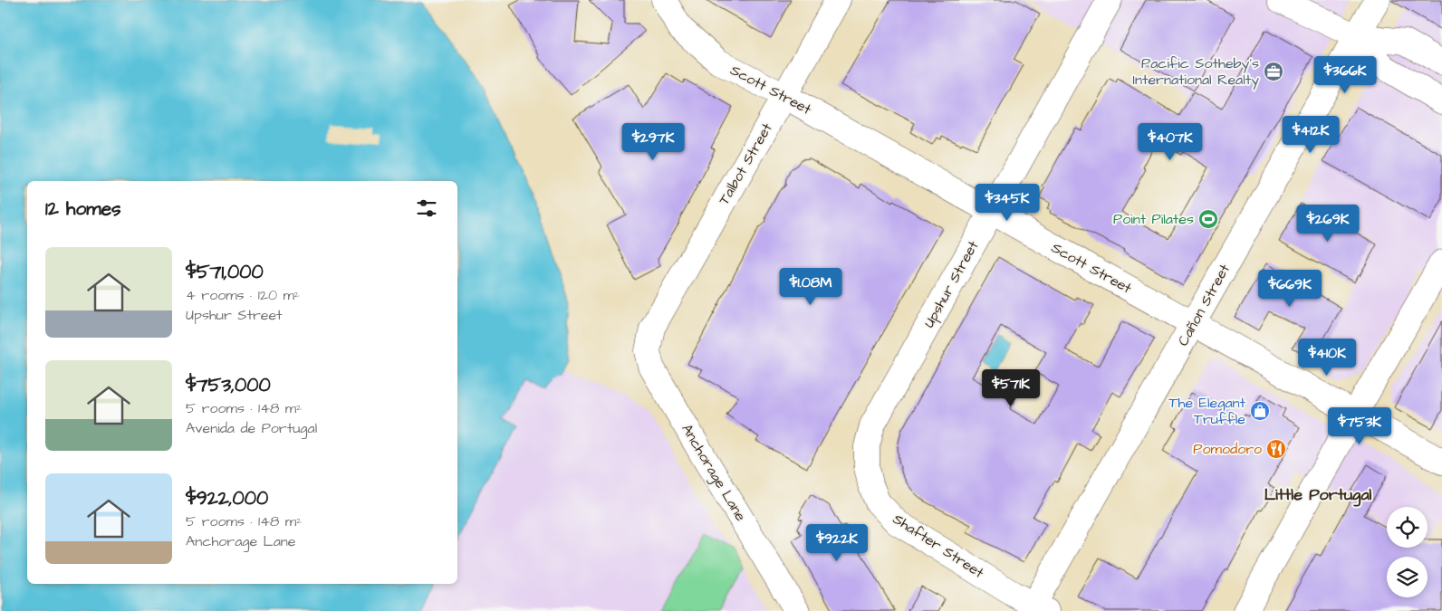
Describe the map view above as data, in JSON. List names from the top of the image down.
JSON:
{
  "streets": {
    "street": [
      "Scott Street",
      "Talbot Street",
      "Upshur Street",
      "Cañon Street",
      "Anchorage Lane",
      "Shafter Street"
    ]
  },
  "crossings": [
    ["Scott Street", "Talbot Street"],
    ["Scott Street", "Upshur Street"],
    ["Scott Street", "Cañon Street"],
    ["Talbot Street", "Anchorage Lane"],
    ["Upshur Street", "Shafter Street"],
    ["Cañon Street", "Shafter Street"]
  ],
  "districts": ["Little Portugal"],
  "places": {
    "office": ["Pacific Sotheby's International Realty"],
    "sports": ["Point Pilates"],
    "shop": ["The Elegant Truffle"],
    "restaurant": ["Pomodoro"]
  },
  "page": {
    "price": [
      "$366K",
      "$412K",
      "$297K",
      "$407K",
      "$345K",
      "$269K",
      "$1.08M",
      "$669K",
      "$410K",
      "$571K",
      "$753K",
      "$922K"
    ],
    "heading": "12 homes",
    "list": [
      {
        "name": "$571,000",
        "note": "4 rooms · 120 m² · Upshur Street"
      },
      {
        "name": "$753,000",
        "note": "5 rooms · 148 m² · Avenida de Portugal"
      },
      {
        "name": "$922,000",
        "note": "5 rooms · 148 m² · Anchorage Lane"
      }
    ]
  }
}
